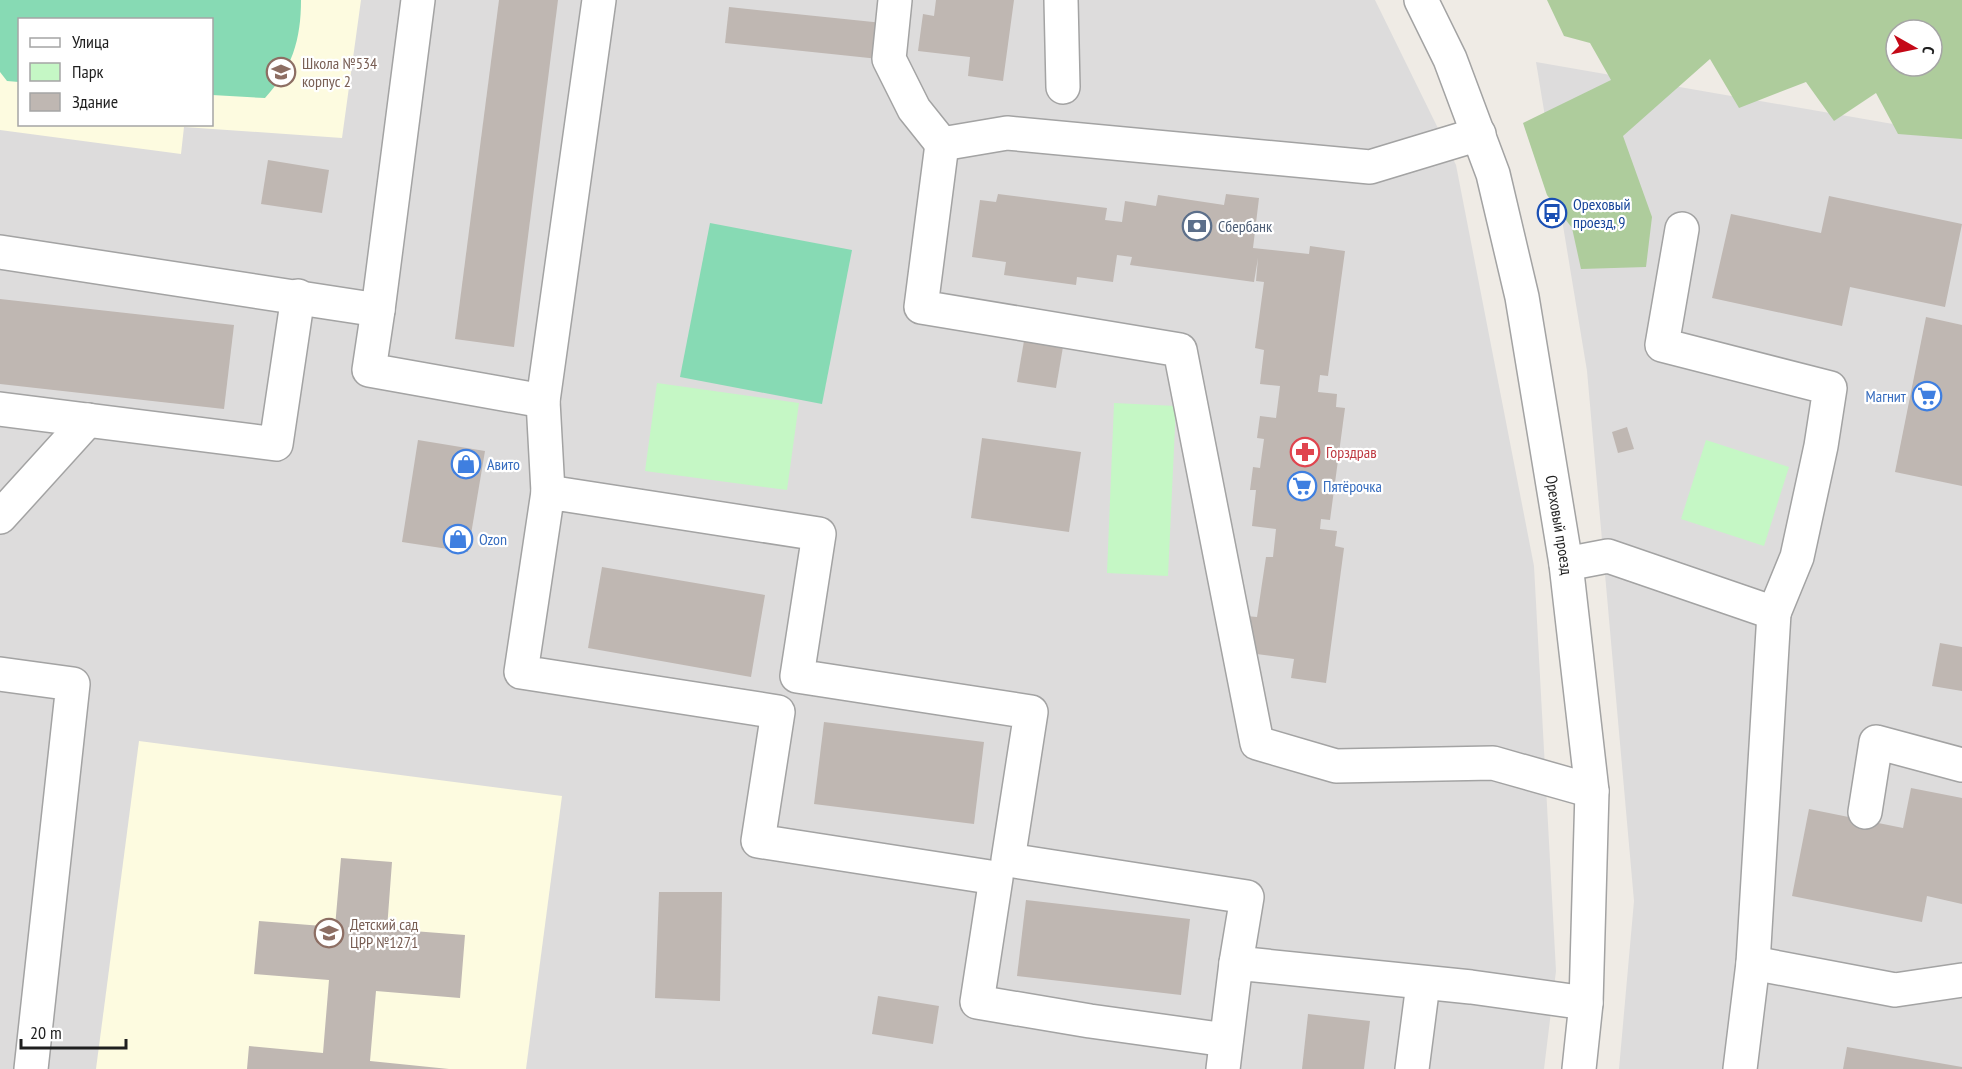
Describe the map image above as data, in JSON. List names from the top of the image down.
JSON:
{
  "streets": {
    "street": ["Ореховый проезд"]
  },
  "places": {
    "school or university": ["Школа №534 корпус 2", "Детский сад ЦРР №1271"],
    "bus stop": ["Ореховый проезд, 9"],
    "bank": ["Сбербанк"],
    "supermarket": ["Магнит", "Пятёрочка"],
    "pharmacy": ["Горздрав"],
    "shop": ["Авито", "Ozon"]
  },
  "legend": ["Улица", "Парк", "Здание"],
  "scale_bar": "20 m",
  "north": "right"
}
